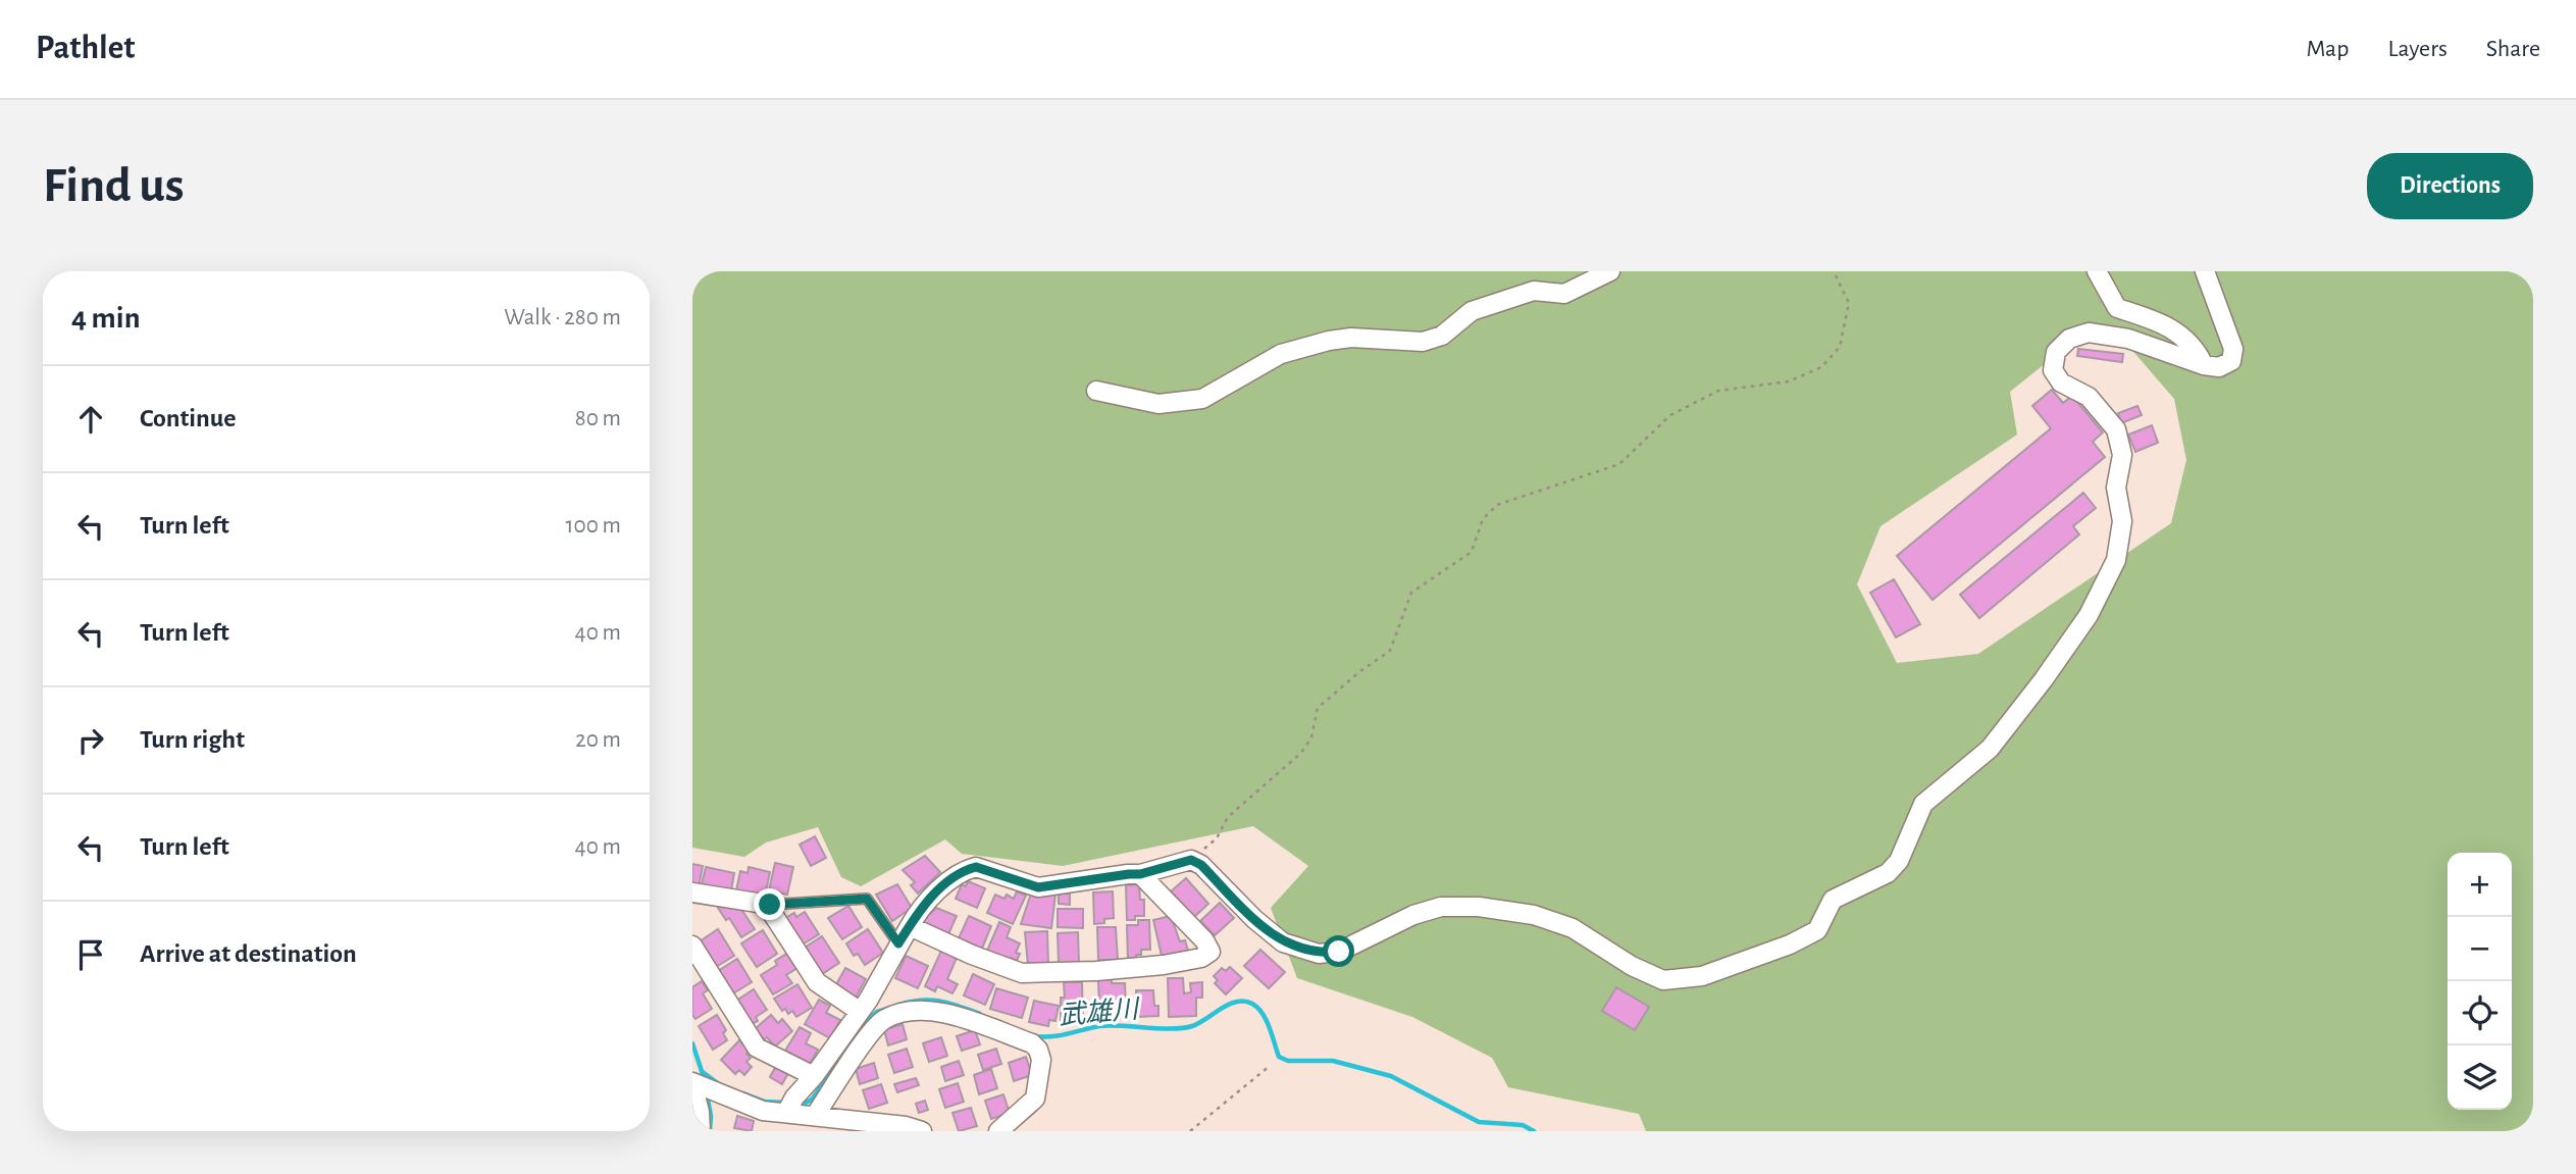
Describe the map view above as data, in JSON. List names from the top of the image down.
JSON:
{
  "water": ["武雄川"],
  "page": {
    "header": "Pathlet",
    "nav": ["Map", "Layers", "Share"],
    "buttons": "Directions",
    "title": "Find us",
    "heading": ["4 min", "Walk · 280 m"],
    "list": [
      ["Continue", "80 m"],
      ["Turn left", "100 m"],
      ["Turn left", "40 m"],
      ["Turn right", "20 m"],
      ["Turn left", "40 m"],
      "Arrive at destination"
    ],
    "map_buttons": ["+", "−"]
  }
}
